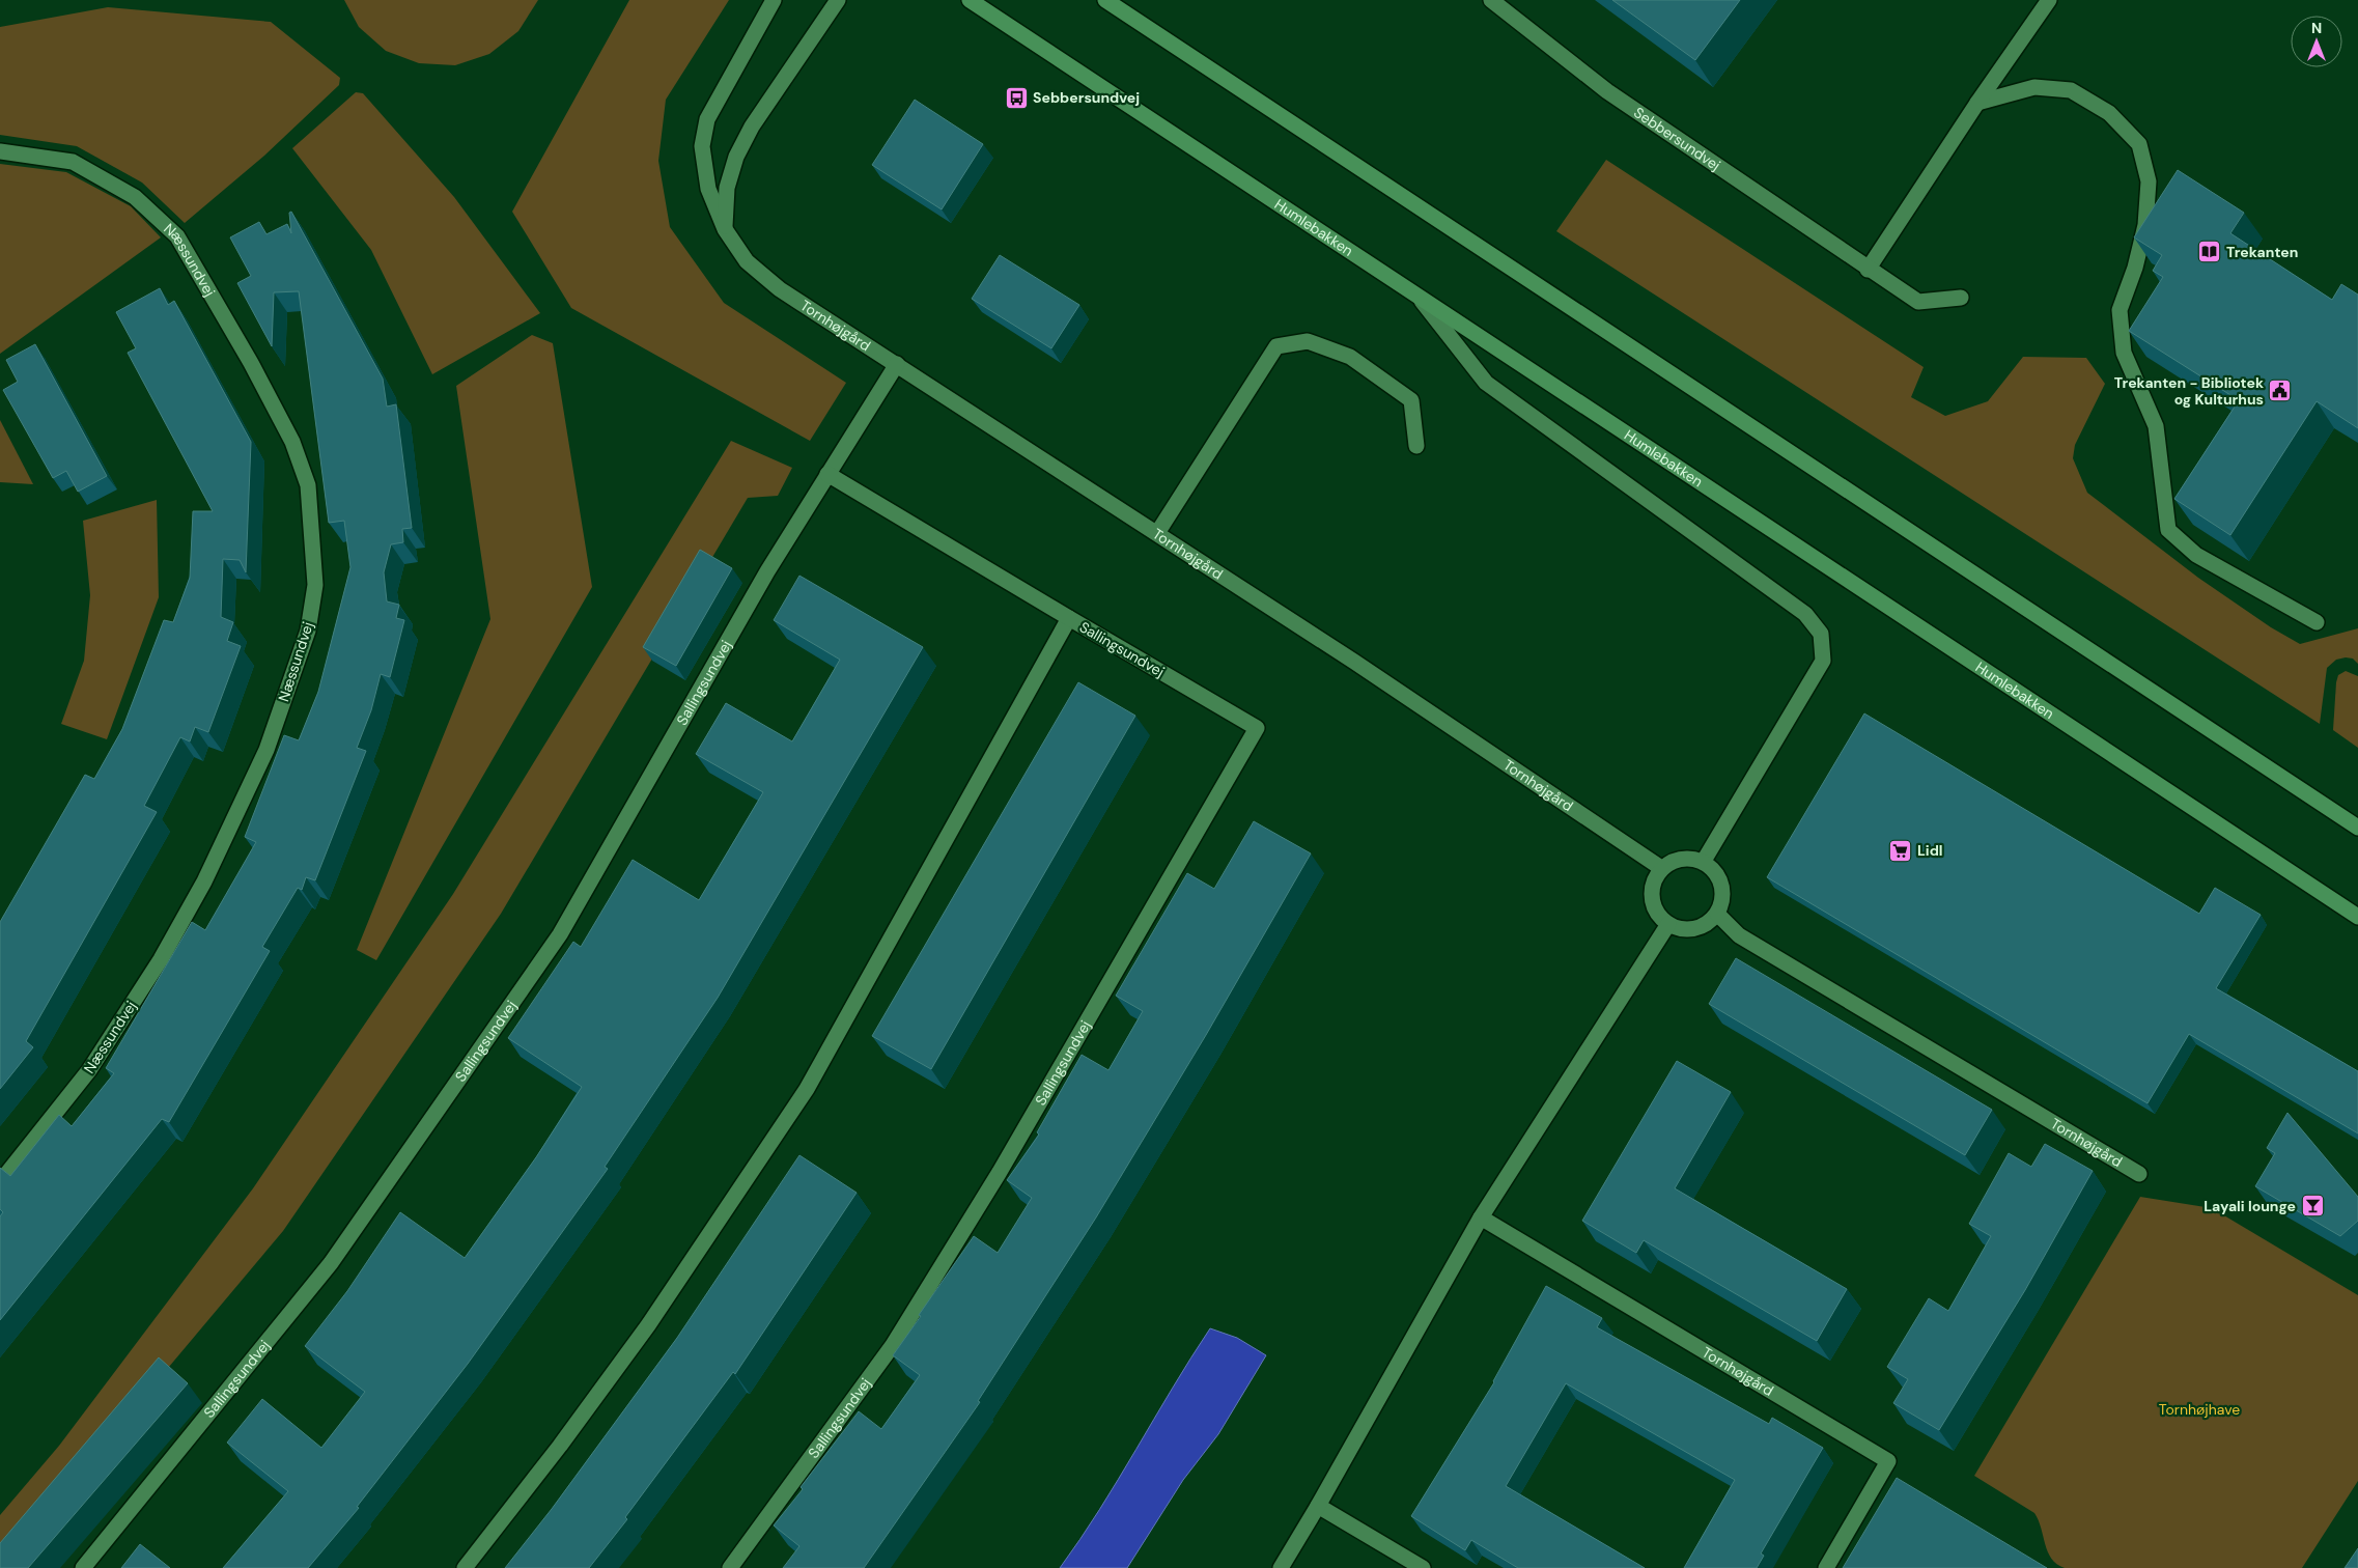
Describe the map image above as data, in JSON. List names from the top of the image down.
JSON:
{
  "streets": {
    "street": [
      "Sebbersundvej",
      "Humlebakken",
      "Næssundvej",
      "Tornhøjgård",
      "Sallingsundvej"
    ]
  },
  "crossings": [
    ["Tornhøjgård", "Sallingsundvej"]
  ],
  "parks": ["Tornhøjhave"],
  "places": {
    "bus stop": ["Sebbersundvej"],
    "library": ["Trekanten"],
    "public building": ["Trekanten - Bibliotek og Kulturhus"],
    "supermarket": ["Lidl"],
    "bar": ["Layali lounge"]
  },
  "north": "top"
}
